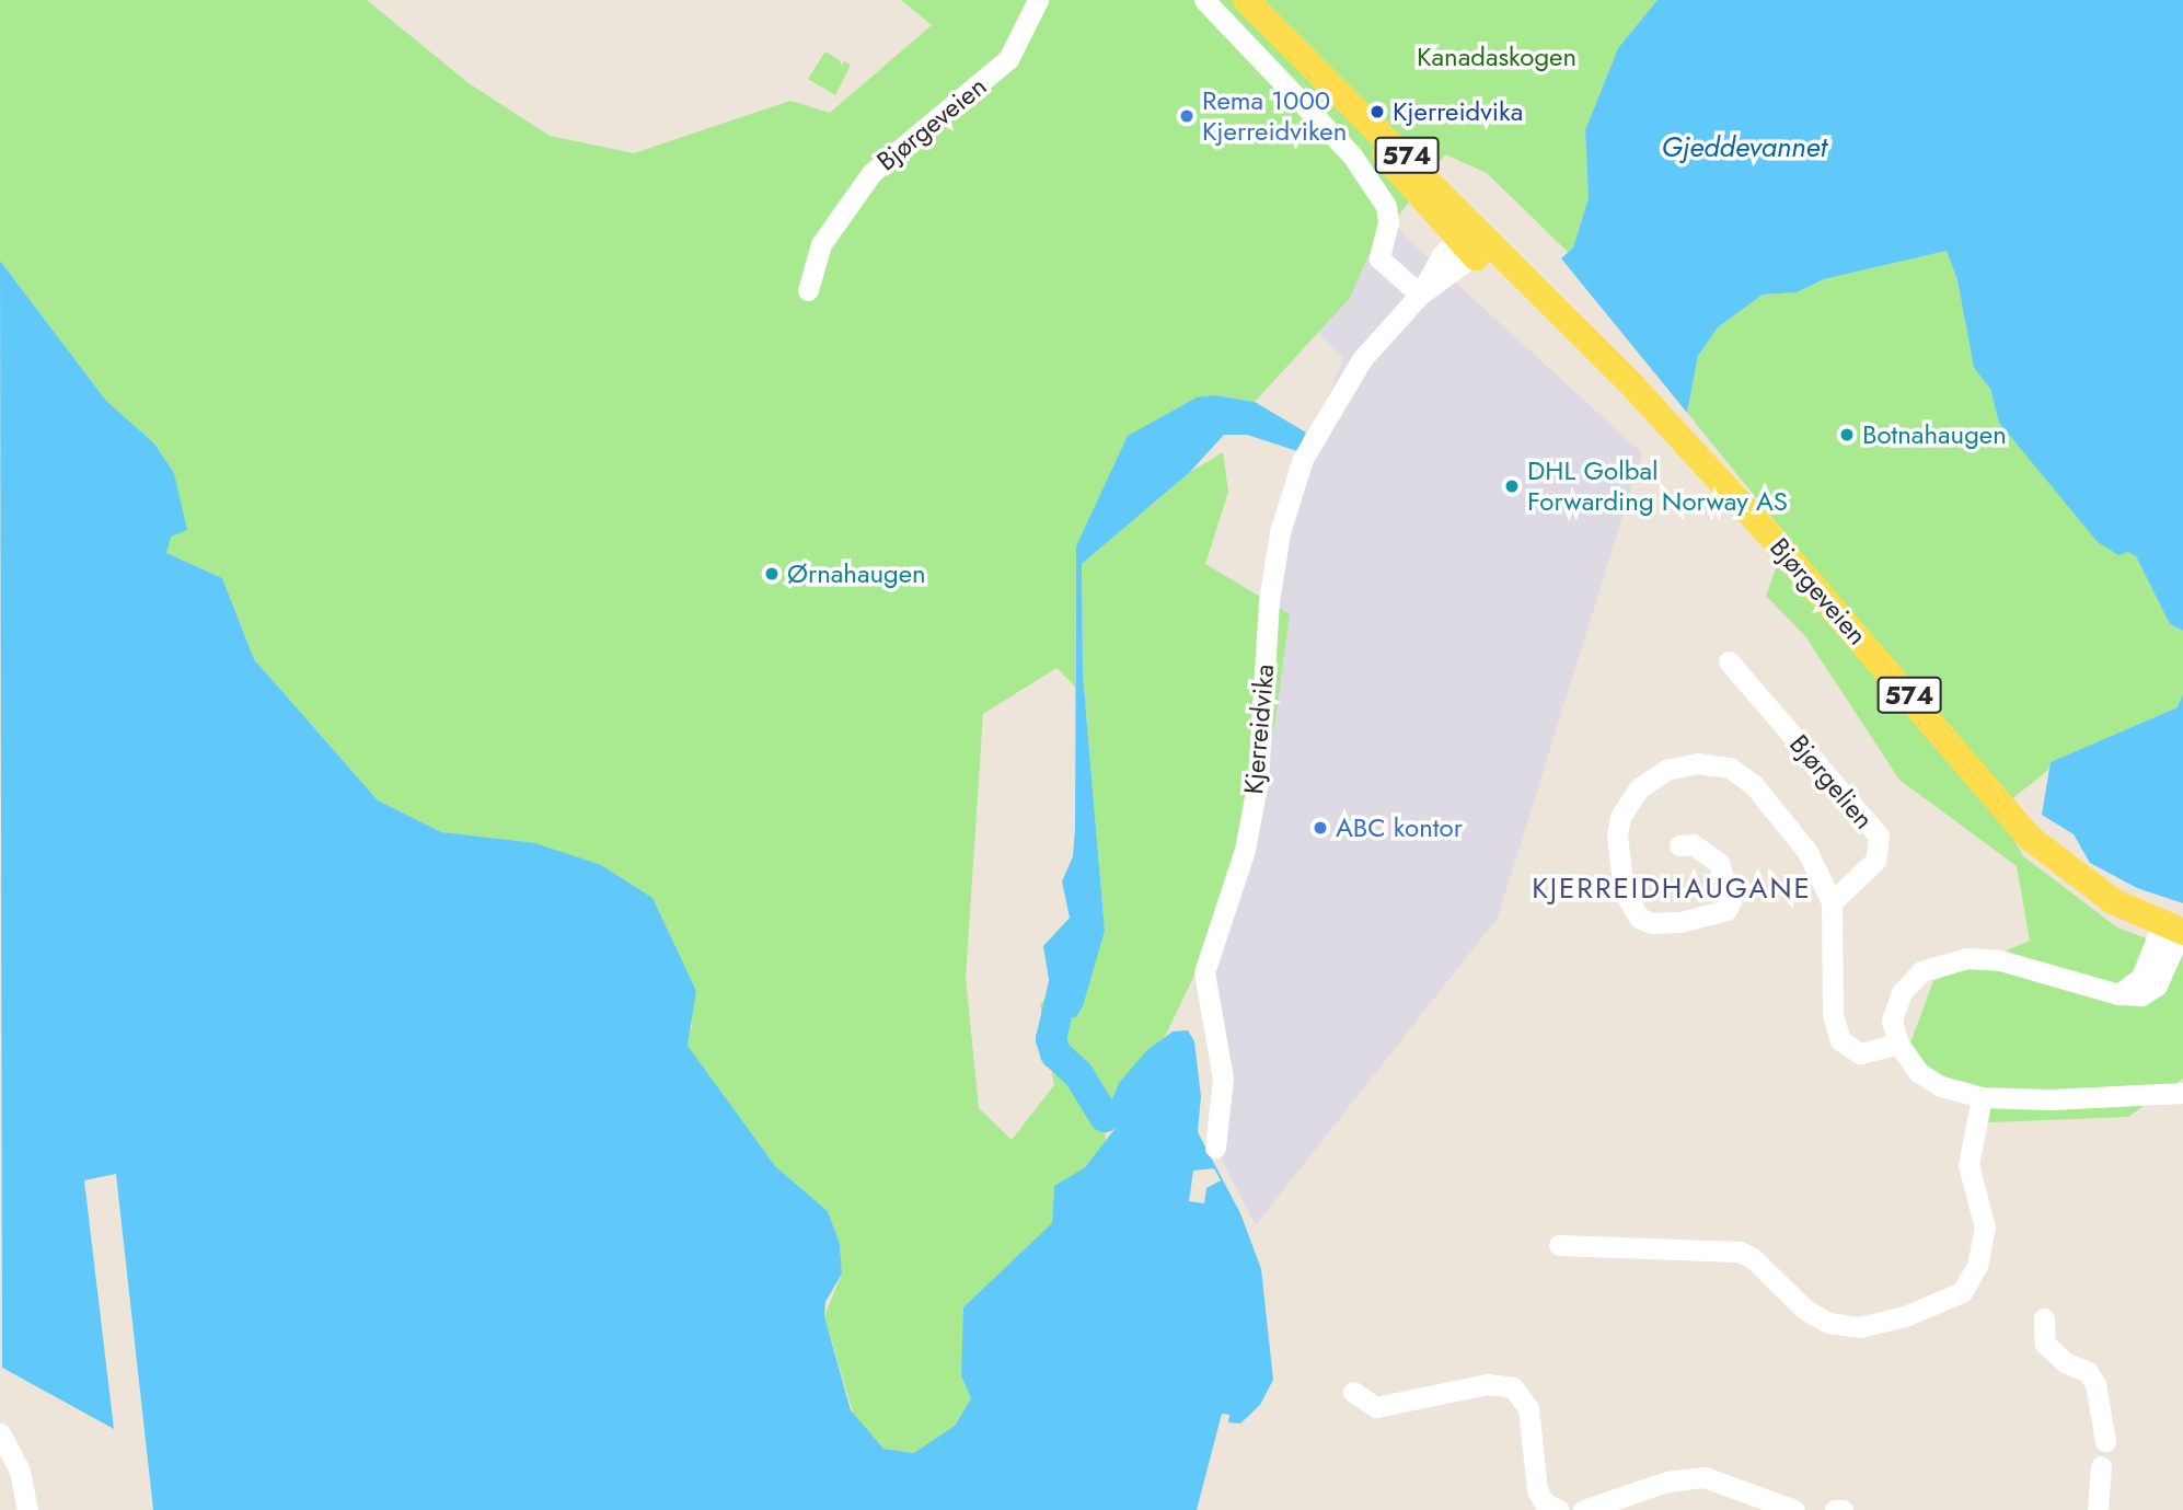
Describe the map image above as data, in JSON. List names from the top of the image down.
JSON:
{
  "streets": {
    "main road": ["Bjørgeveien", "574"],
    "street": ["Kjerreidvika", "Bjørgelien"]
  },
  "crossings": [
    ["Bjørgeveien", "Kjerreidvika"]
  ],
  "districts": ["KJERREIDHAUGANE"],
  "water": ["Gjeddevannet"],
  "parks": ["Kanadaskogen"],
  "places": [
    "Kjerreidvika",
    "Rema 1000 Kjerreidviken",
    "Botnahaugen",
    "DHL Golbal Forwarding Norway AS",
    "Ørnahaugen",
    "ABC kontor"
  ]
}
